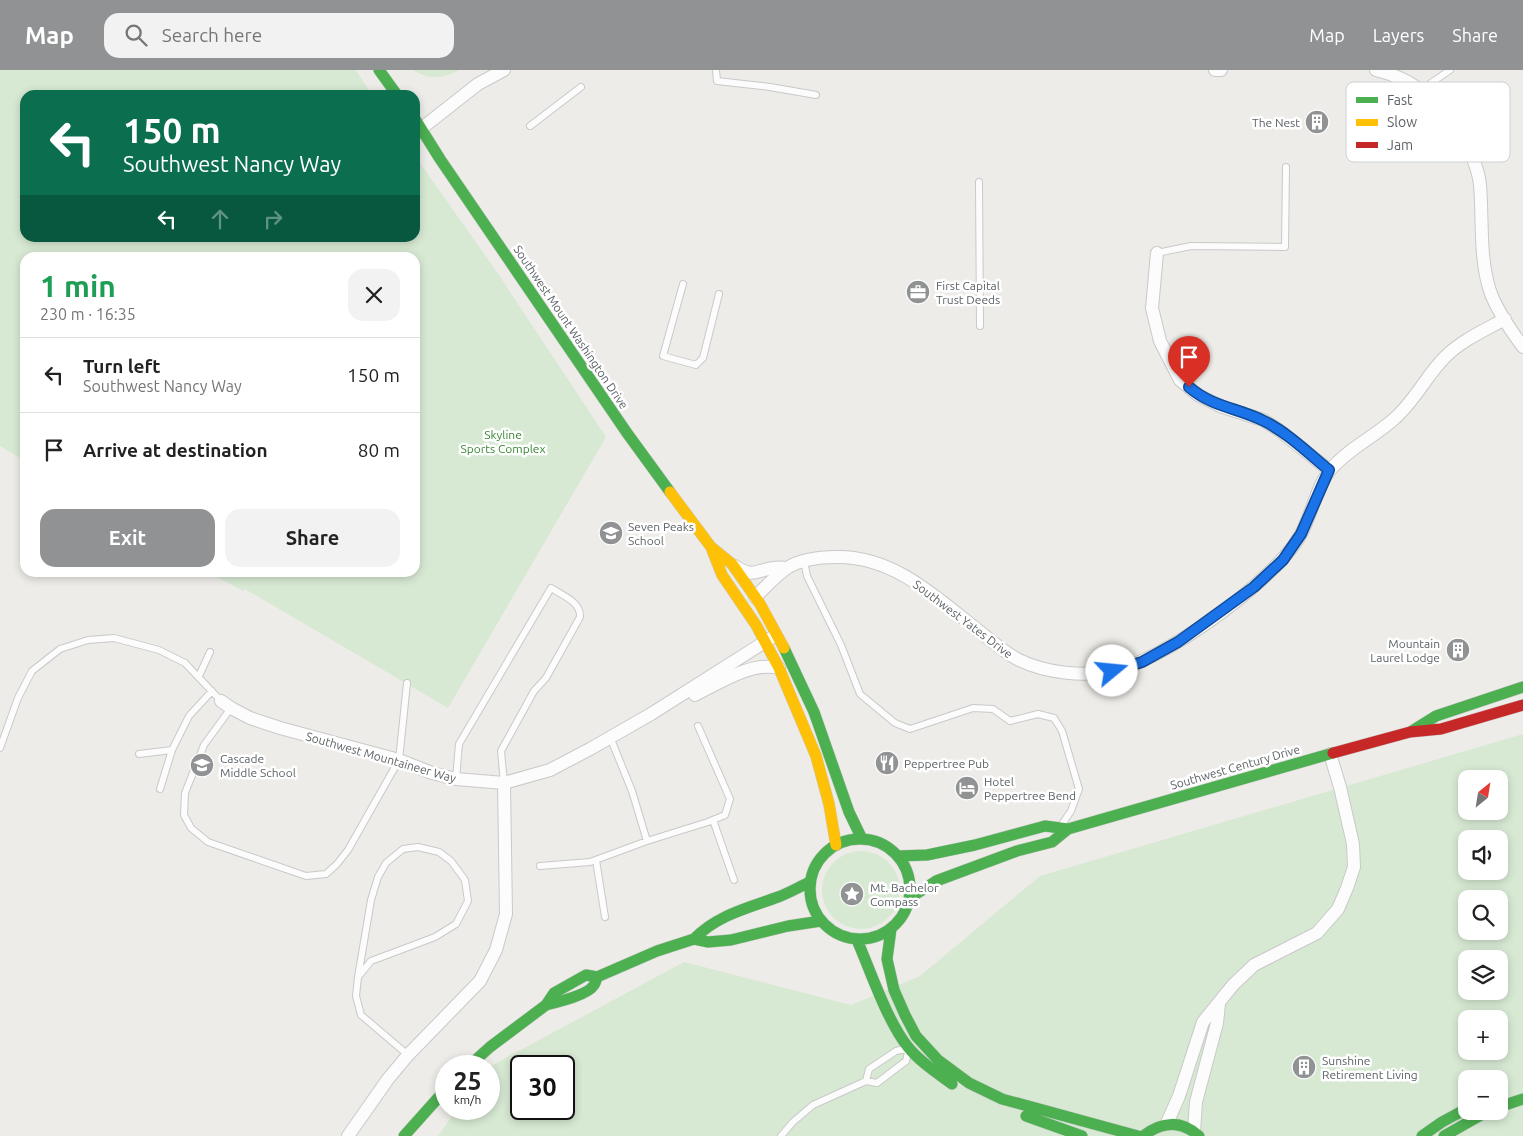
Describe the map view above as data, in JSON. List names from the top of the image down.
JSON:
{
  "streets": {
    "main road": ["Southwest Mount Washington Drive", "Southwest Century Drive"],
    "street": ["Southwest Yates Drive", "Southwest Mountaineer Way"]
  },
  "crossings": [
    ["Southwest Mount Washington Drive", "Southwest Yates Drive"],
    ["Southwest Mount Washington Drive", "Southwest Mountaineer Way"],
    ["Southwest Mount Washington Drive", "Southwest Century Drive"]
  ],
  "parks": ["Skyline Sports Complex"],
  "places": {
    "building": ["The Nest", "Mountain Laurel Lodge", "Sunshine Retirement Living"],
    "office": ["First Capital Trust Deeds"],
    "school or university": ["Seven Peaks School", "Cascade Middle School"],
    "restaurant": ["Peppertree Pub"],
    "hotel": ["Hotel Peppertree Bend"],
    "place": ["Mt. Bachelor Compass"]
  },
  "legend": ["Fast", "Slow", "Jam"],
  "north": "top right",
  "page": {
    "header": "Map",
    "search": "Search here",
    "nav": ["Map", "Layers", "Share"],
    "turn": ["150 m", "Southwest Nancy Way"],
    "heading": ["1 min", "230 m · 16:35"],
    "list": [
      {
        "name": "Turn left",
        "note": "Southwest Nancy Way",
        "value": "150 m"
      },
      {
        "name": "Arrive at destination",
        "value": "80 m"
      }
    ],
    "buttons": ["Exit", "Share"],
    "map_buttons": ["+", "−"],
    "speed": "25 km/h",
    "limit": "30"
  }
}
